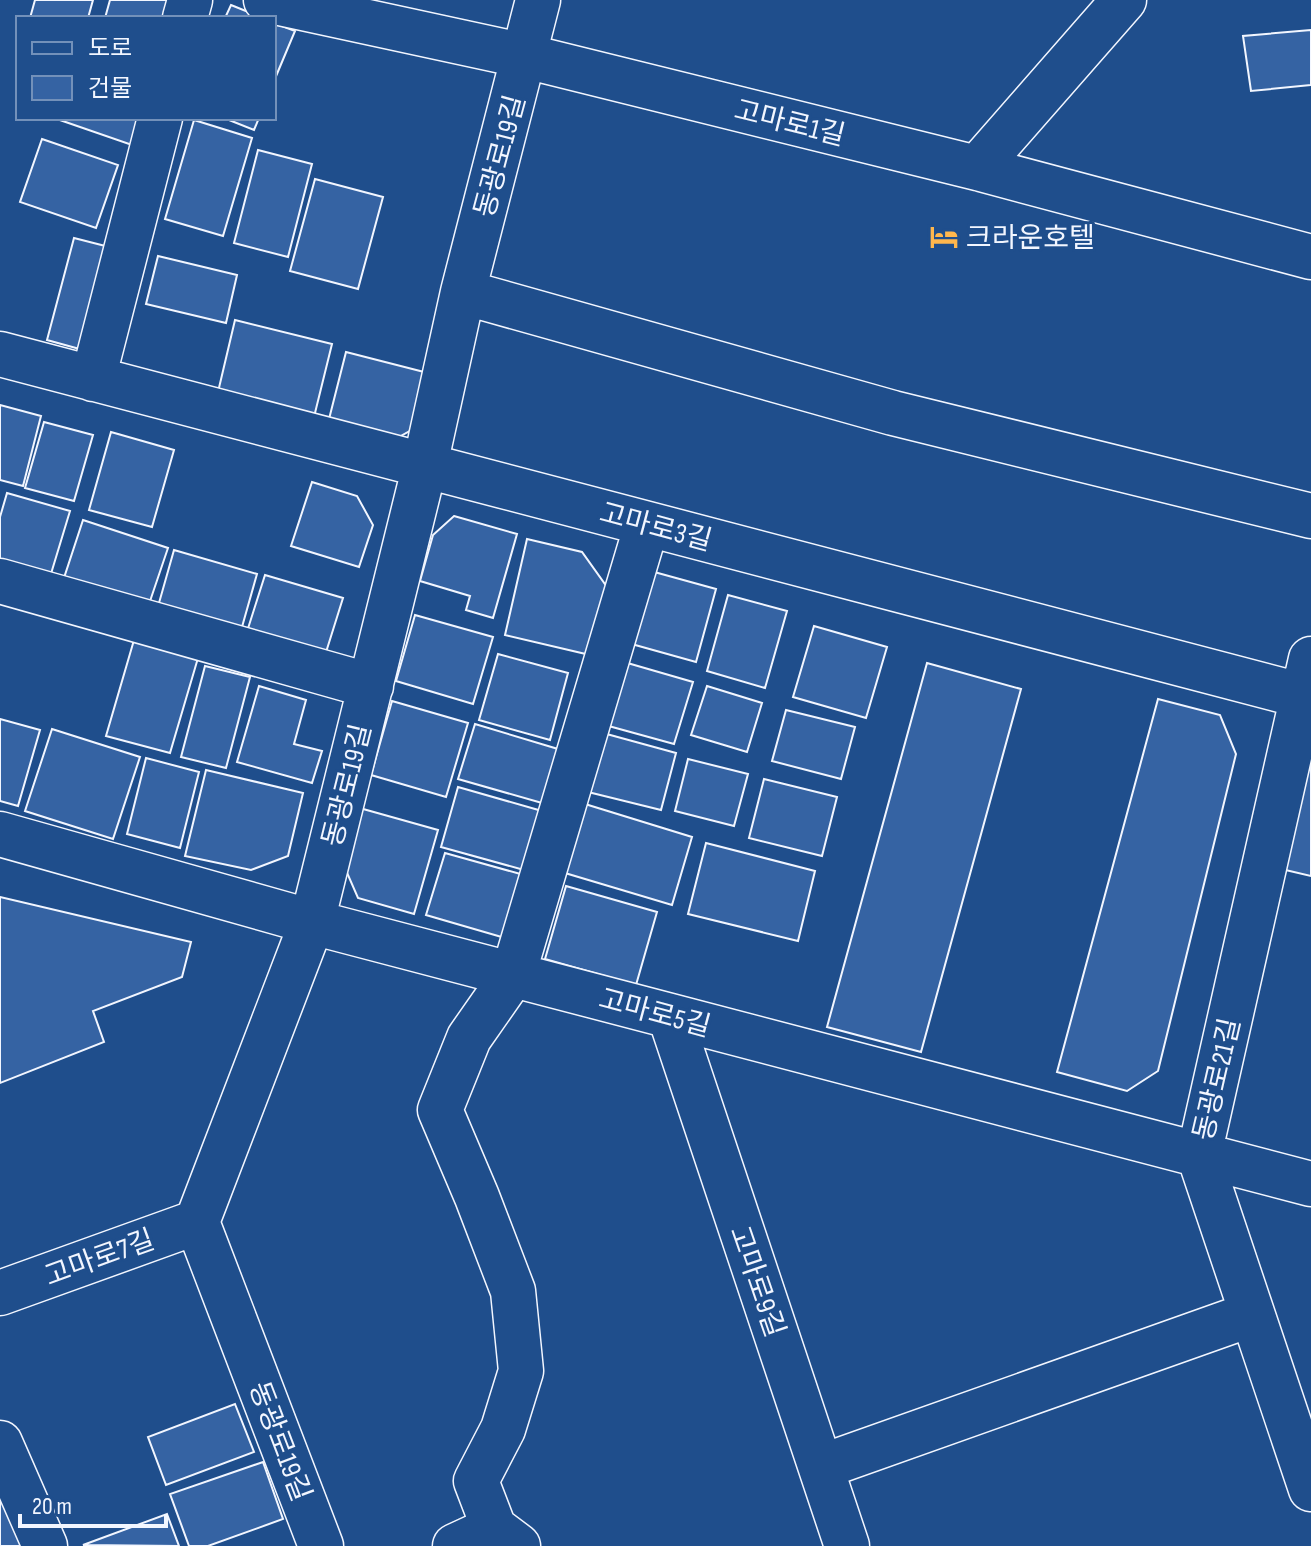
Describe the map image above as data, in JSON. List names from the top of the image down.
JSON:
{
  "streets": {
    "street": [
      "고마로1길",
      "동광로19길",
      "고마로3길",
      "고마로5길",
      "동광로21길",
      "고마로7길",
      "고마로9길"
    ]
  },
  "crossings": [
    ["고마로1길", "동광로19길"],
    ["동광로19길", "고마로3길"],
    ["동광로19길", "고마로5길"],
    ["동광로19길", "고마로7길"],
    ["고마로3길", "동광로21길"],
    ["고마로5길", "동광로21길"],
    ["고마로5길", "고마로9길"]
  ],
  "places": {
    "hotel": ["크라운호텔"]
  },
  "legend": ["도로", "건물"],
  "scale_bar": "20 m"
}
